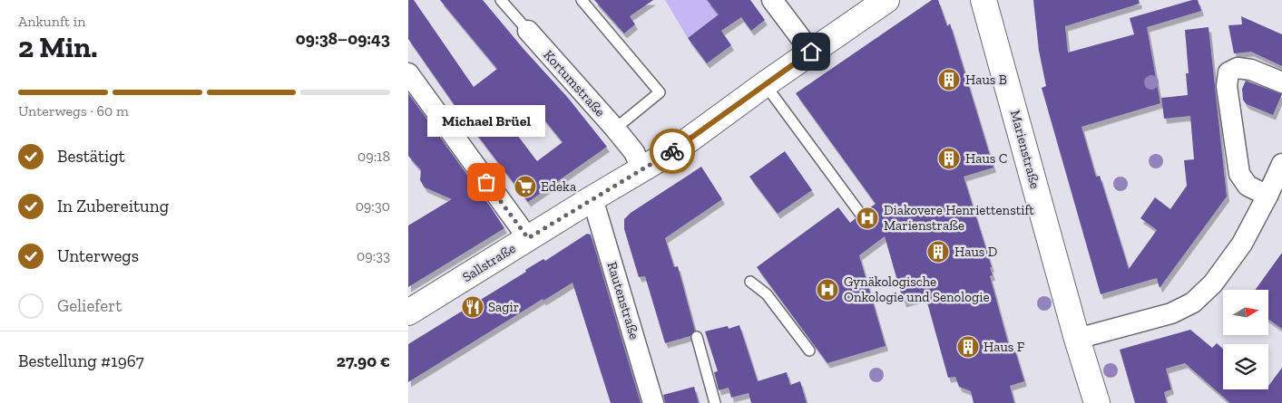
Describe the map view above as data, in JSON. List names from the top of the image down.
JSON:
{
  "streets": {
    "street": [
      "Kortumstraße",
      "Marienstraße",
      "Sallstraße",
      "Rautenstraße"
    ]
  },
  "crossings": [
    ["Kortumstraße", "Sallstraße"],
    ["Sallstraße", "Rautenstraße"]
  ],
  "places": {
    "building": [
      "Haus B",
      "Haus C",
      "Haus D",
      "Haus F"
    ],
    "other": ["Michael Brüel"],
    "supermarket": ["Edeka"],
    "hospital": ["Diakovere Henriettenstift Marienstraße", "Gynäkologische Onkologie und Senologie"],
    "restaurant": ["Sagir"]
  },
  "north": "right",
  "page": {
    "heading": ["2 Min.", "Ankunft in", "09:38–09:43"],
    "panel": ["Bestellung #1967", "27.90 €"],
    "bar": "Unterwegs · 60 m",
    "bubble": "Michael Brüel",
    "list": [
      ["Bestätigt", "09:18"],
      ["In Zubereitung", "09:30"],
      ["Unterwegs", "09:33"],
      "Geliefert"
    ]
  }
}
